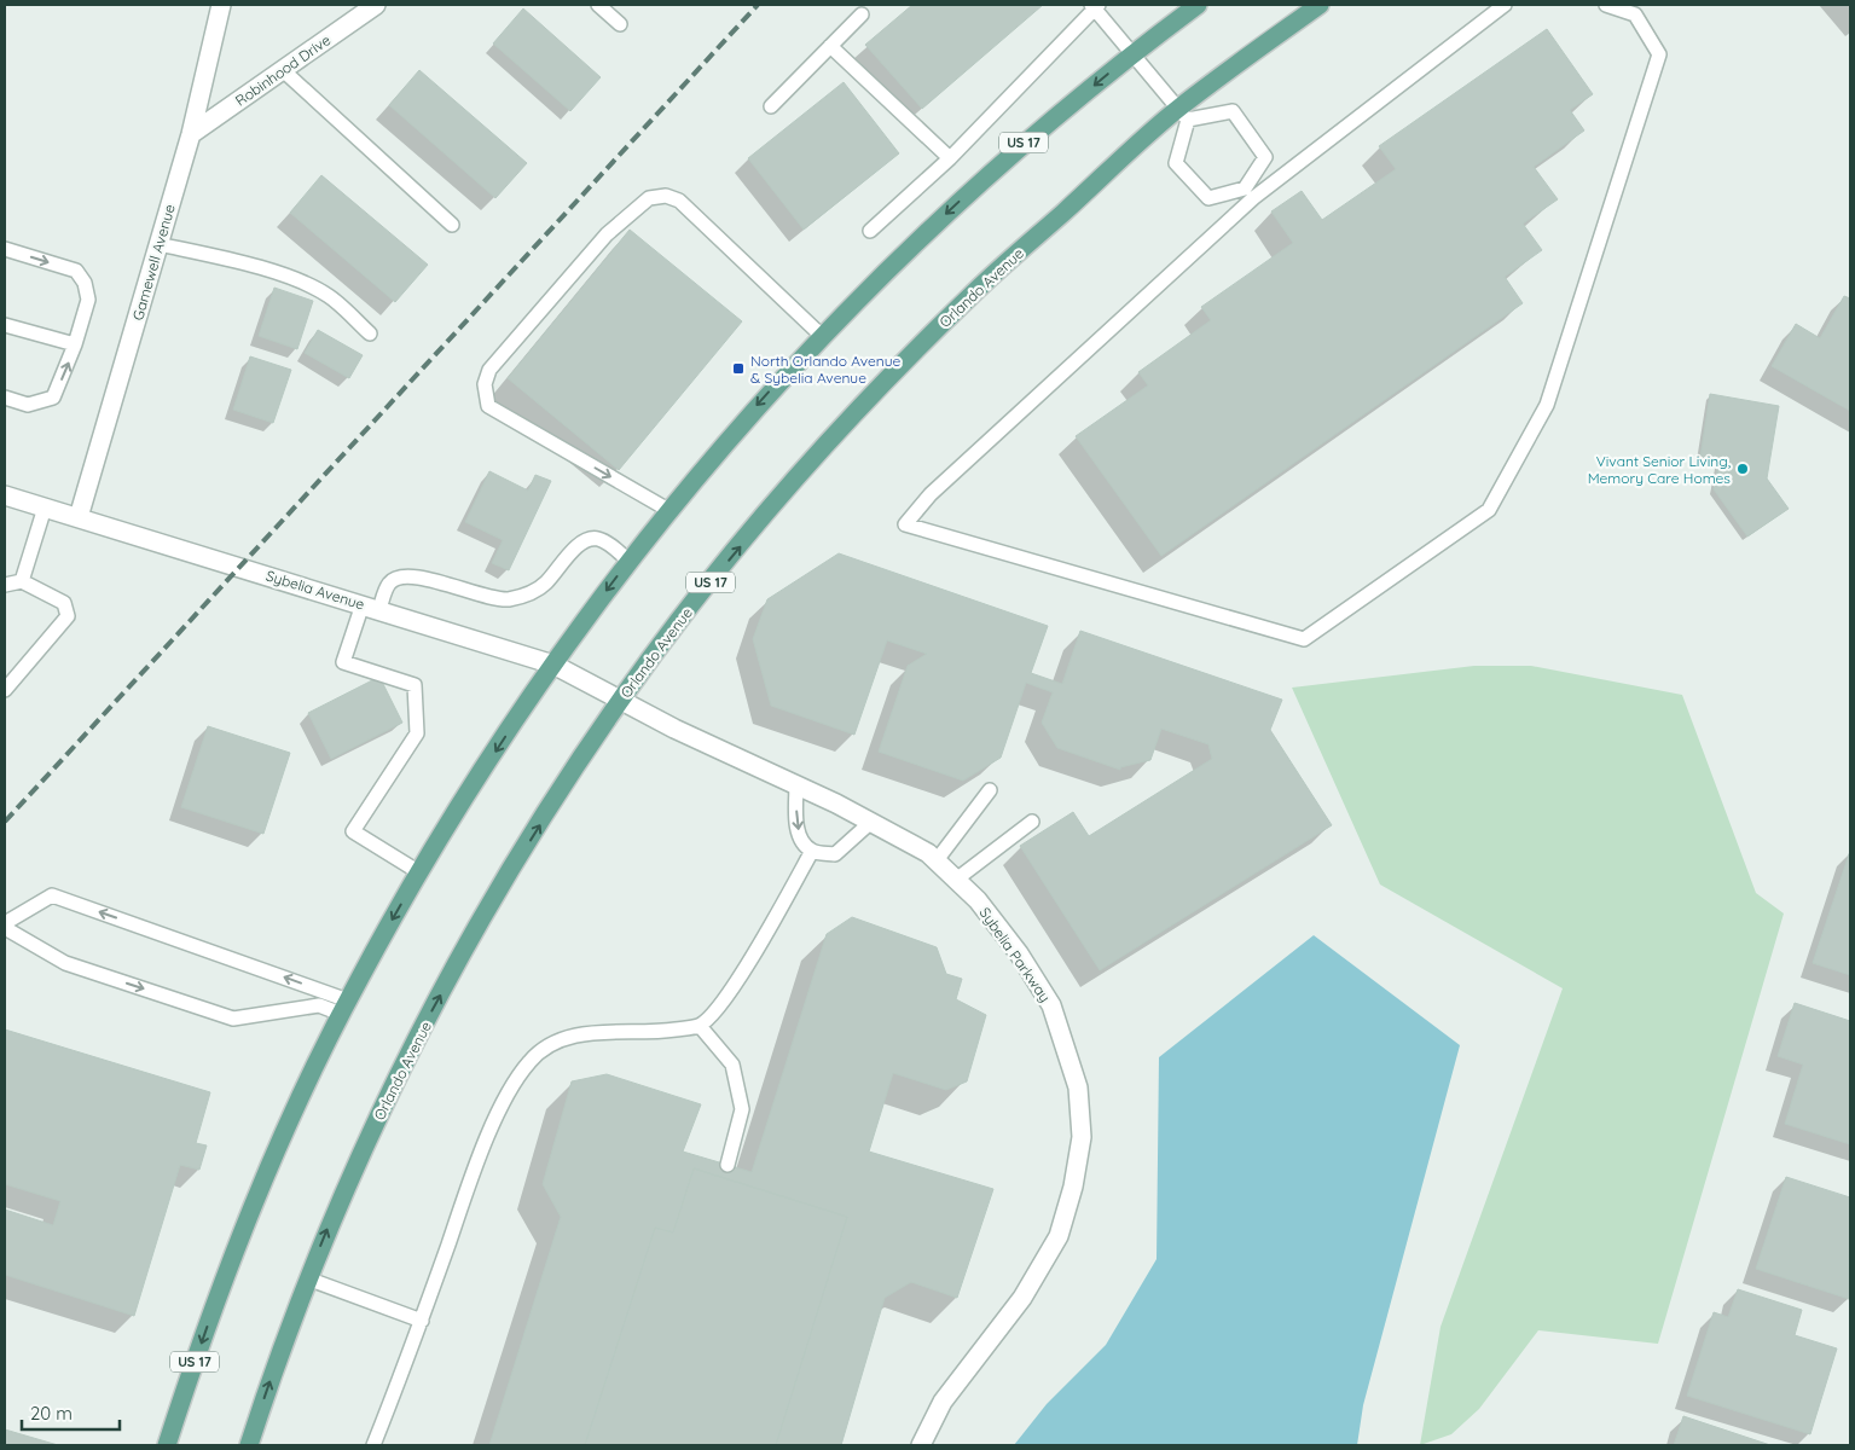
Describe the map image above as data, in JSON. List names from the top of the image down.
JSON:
{
  "streets": {
    "main road": ["US 17", "Orlando Avenue"],
    "street": [
      "Robinhood Drive",
      "Gamewell Avenue",
      "Sybelia Avenue",
      "Sybelia Parkway"
    ]
  },
  "crossings": [
    ["Robinhood Drive", "Gamewell Avenue"],
    ["US 17", "Sybelia Avenue"],
    ["Gamewell Avenue", "Sybelia Avenue"],
    ["Orlando Avenue", "Sybelia Avenue"],
    ["Orlando Avenue", "Sybelia Parkway"],
    ["Sybelia Avenue", "Sybelia Parkway"]
  ],
  "places": {
    "transit": ["North Orlando Avenue & Sybelia Avenue"],
    "other": ["Vivant Senior Living, Memory Care Homes"]
  },
  "scale_bar": "20 m"
}
